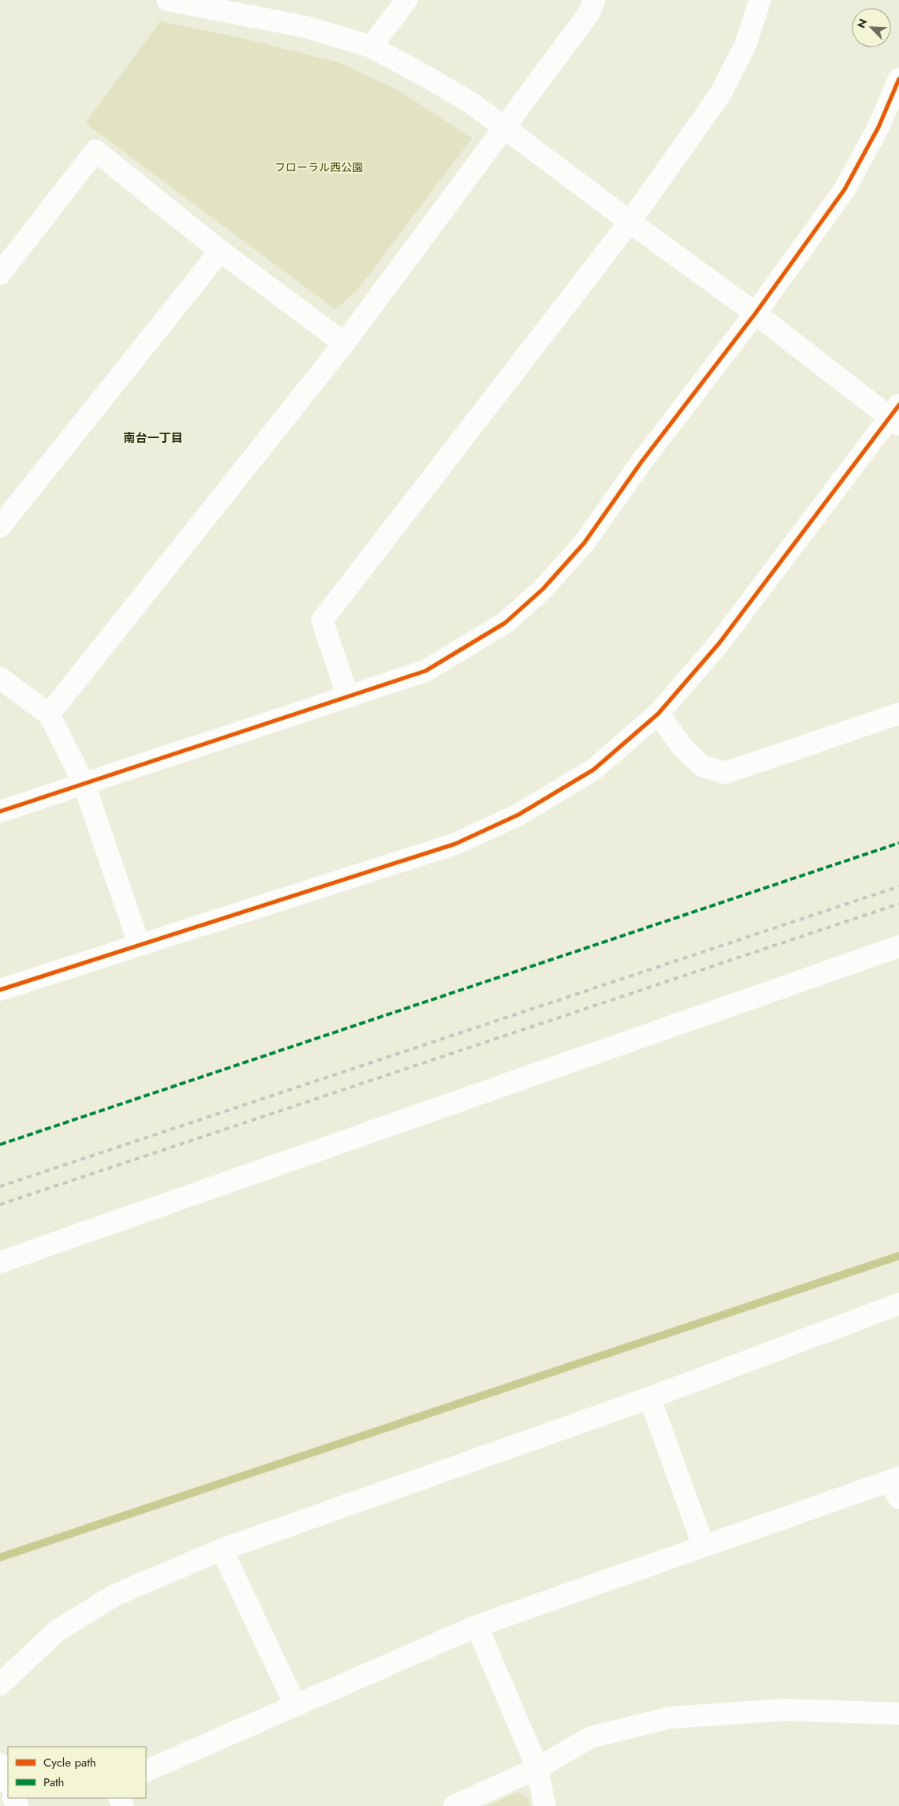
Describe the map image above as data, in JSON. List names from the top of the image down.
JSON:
{
  "districts": ["南台一丁目"],
  "parks": ["フローラル西公園"],
  "legend": ["Cycle path", "Path"],
  "north": "top left"
}
